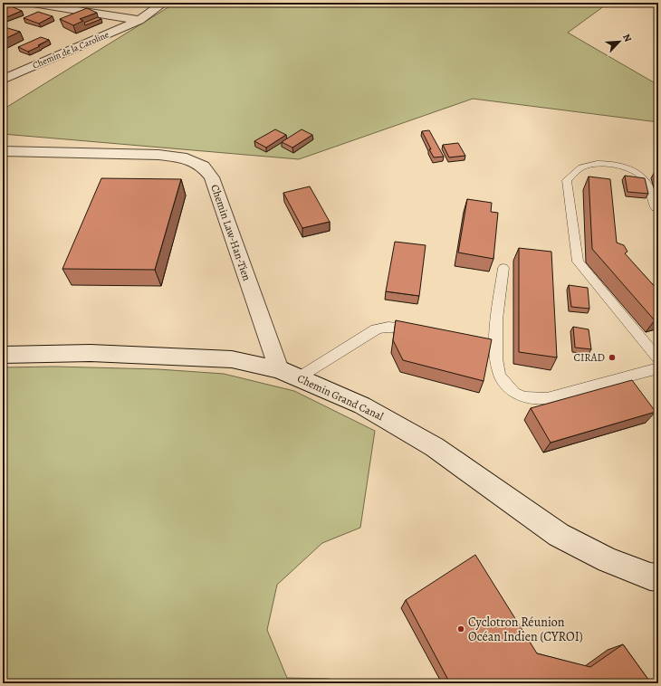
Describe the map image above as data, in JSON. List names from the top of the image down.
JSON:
{
  "streets": {
    "street": ["Chemin de la Caroline", "Chemin Law-Han-Tien", "Chemin Grand Canal"]
  },
  "crossings": [
    ["Chemin Law-Han-Tien", "Chemin Grand Canal"]
  ],
  "places": ["CIRAD", "Cyclotron Réunion Océan Indien (CYROI)"],
  "north": "top right"
}
